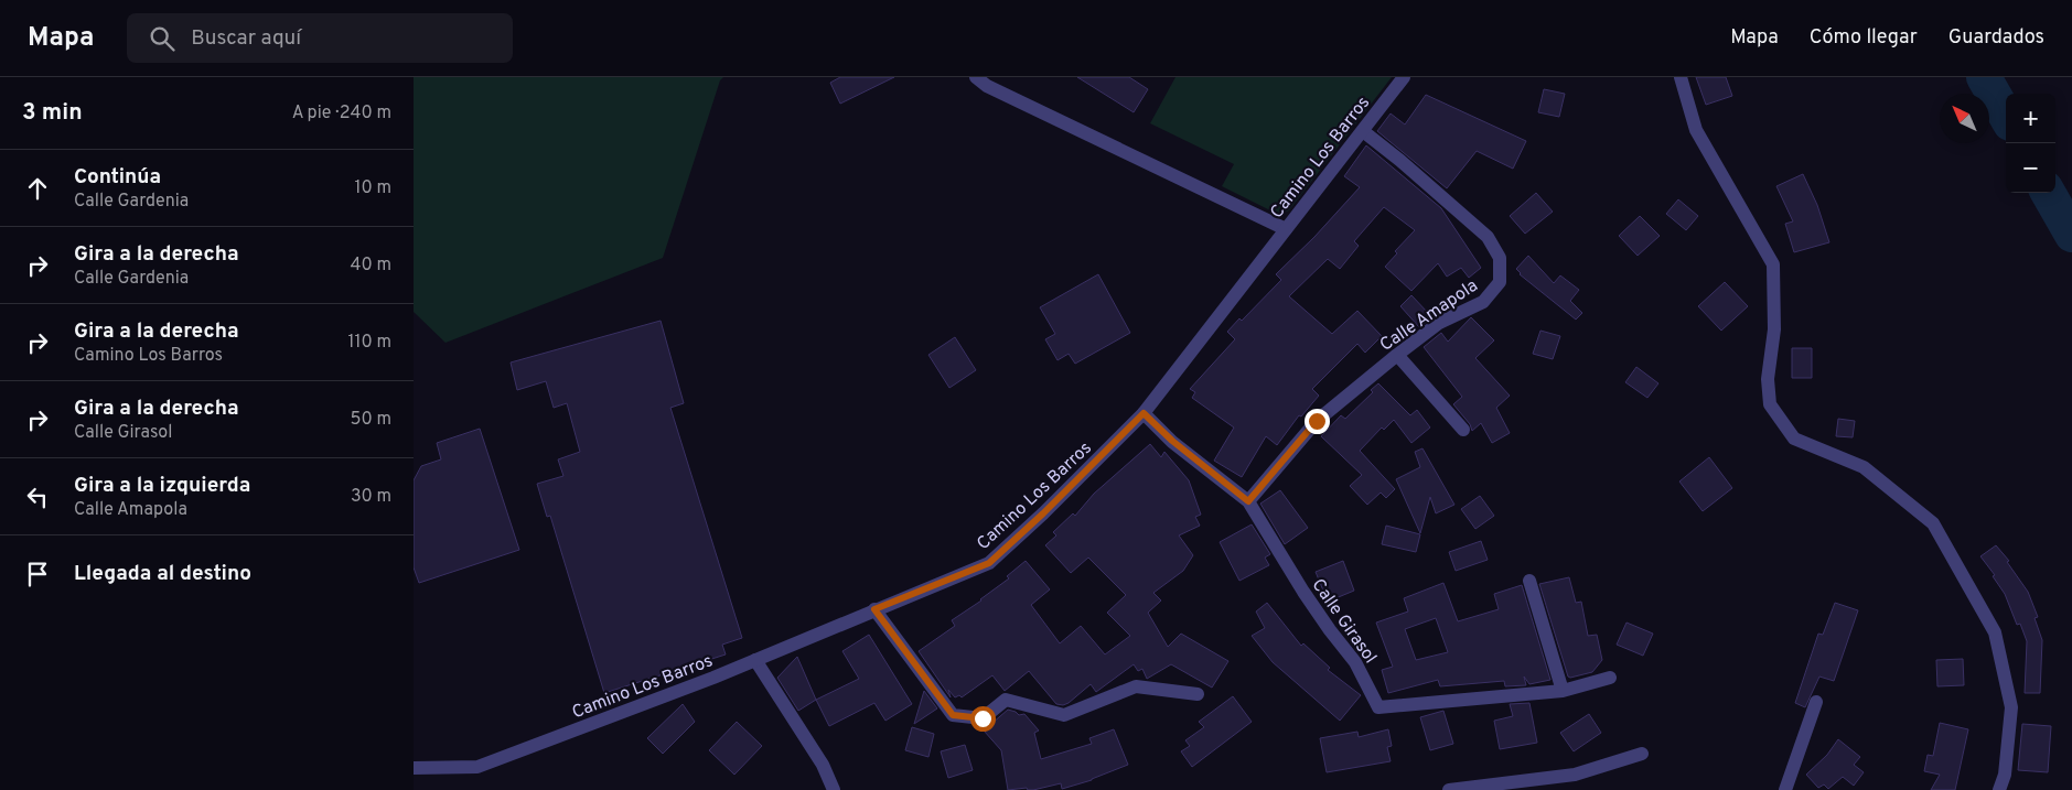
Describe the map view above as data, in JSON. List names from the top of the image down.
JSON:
{
  "streets": {
    "street": ["Camino Los Barros", "Calle Amapola", "Calle Girasol"]
  },
  "crossings": [
    ["Camino Los Barros", "Calle Amapola"],
    ["Camino Los Barros", "Calle Girasol"],
    ["Calle Amapola", "Calle Girasol"]
  ],
  "north": "top left",
  "page": {
    "header": "Mapa",
    "search": "Buscar aquí",
    "nav": ["Mapa", "Cómo llegar", "Guardados"],
    "heading": ["3 min", "A pie · 240 m"],
    "map_buttons": ["+", "−"],
    "list": [
      ["Continúa", "Calle Gardenia", "10 m"],
      ["Gira a la derecha", "Calle Gardenia", "40 m"],
      ["Gira a la derecha", "Camino Los Barros", "110 m"],
      ["Gira a la derecha", "Calle Girasol", "50 m"],
      ["Gira a la izquierda", "Calle Amapola", "30 m"],
      "Llegada al destino"
    ]
  }
}
